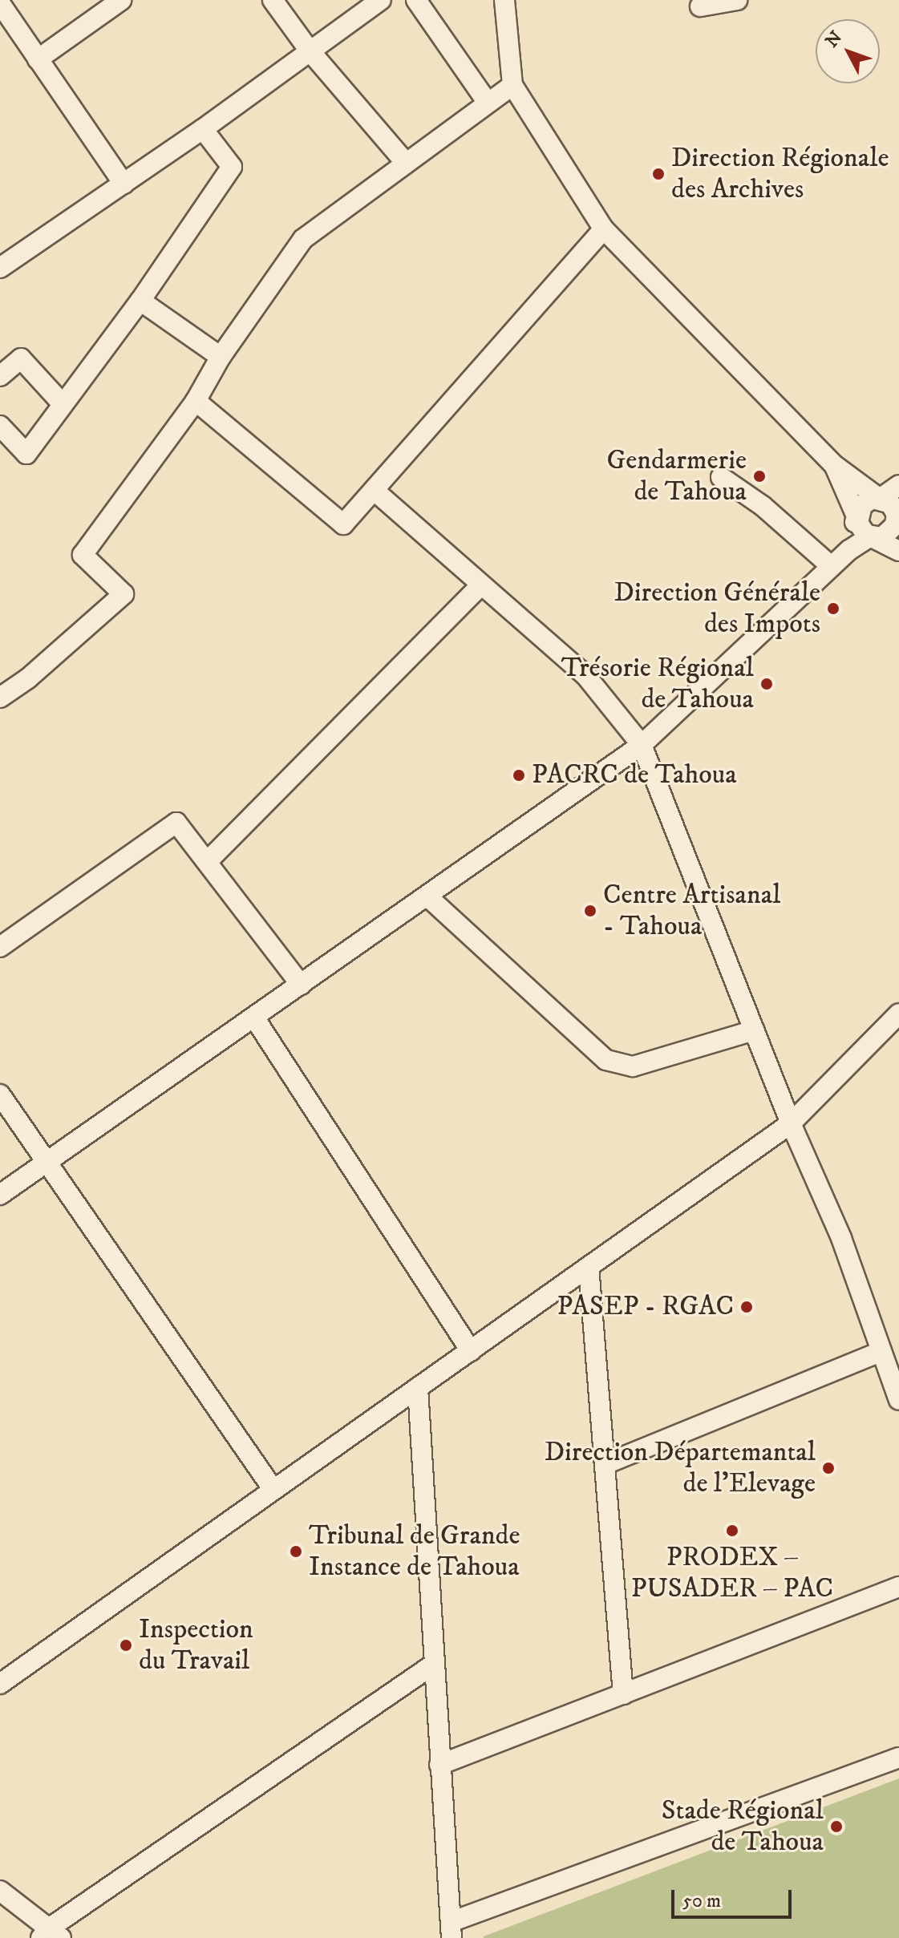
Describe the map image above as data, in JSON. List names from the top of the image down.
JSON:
{
  "places": [
    "Direction Régionale des Archives",
    "Gendarmerie de Tahoua",
    "Direction Générale des Impots",
    "Trésorie Régional de Tahoua",
    "PACRC de Tahoua",
    "Centre Artisanal - Tahoua",
    "PASEP - RGAC",
    "Direction Départemantal de l'Elevage",
    "PRODEX – PUSADER – PAC",
    "Tribunal de Grande Instance de Tahoua",
    "Inspection du Travail",
    "Stade Régional de Tahoua"
  ],
  "scale_bar": "50 m",
  "north": "top left"
}
